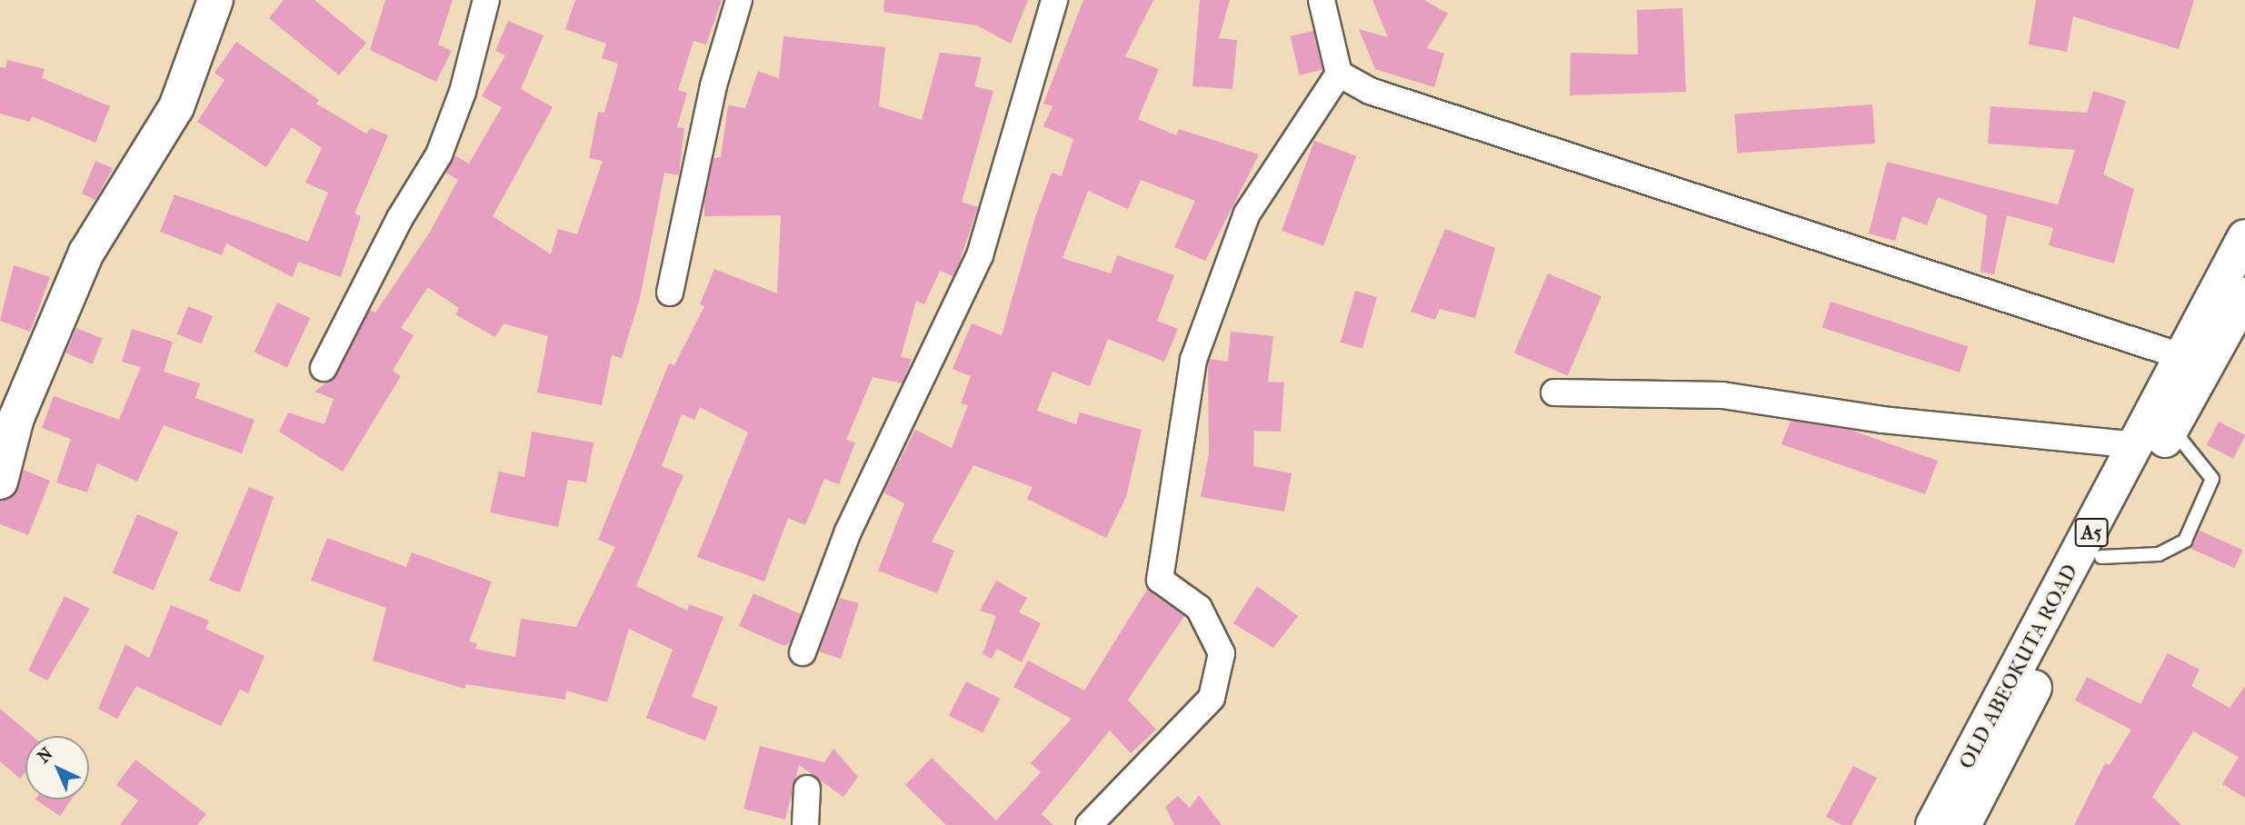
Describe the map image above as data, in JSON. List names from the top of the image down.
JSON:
{
  "streets": {
    "main road": ["A5", "OLD ABEOKUTA ROAD"]
  },
  "north": "top left"
}
